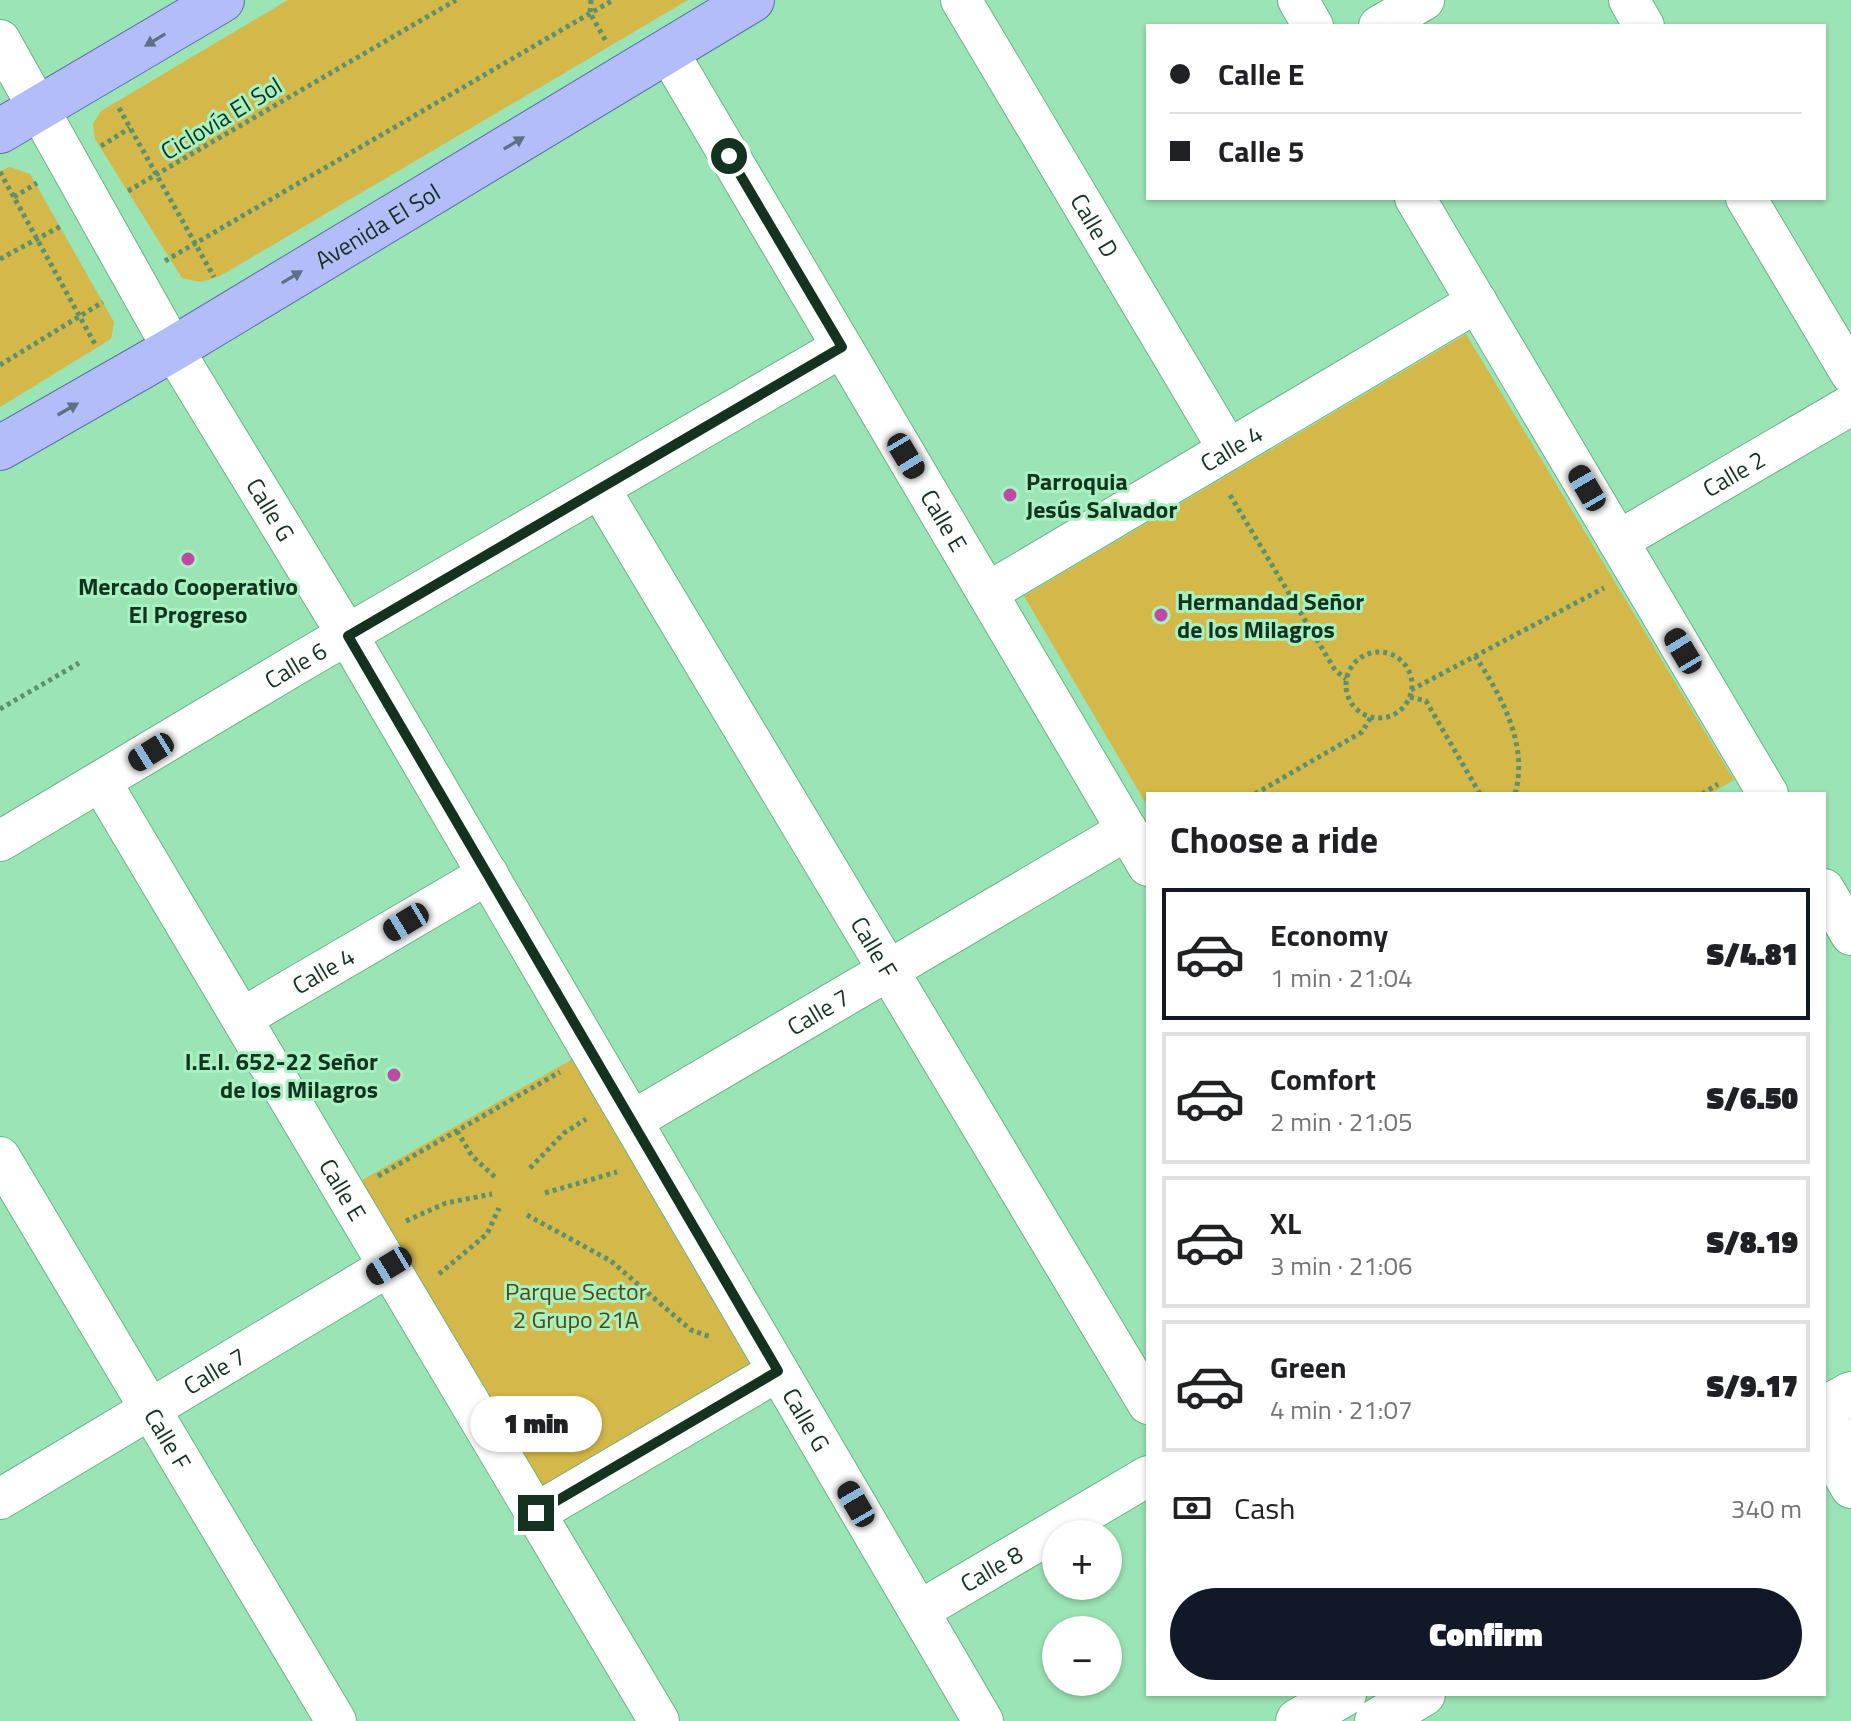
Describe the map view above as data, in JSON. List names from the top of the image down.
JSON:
{
  "streets": {
    "main road": ["Avenida El Sol"],
    "street": [
      "Calle D",
      "Calle 4",
      "Calle 2",
      "Calle G",
      "Calle E",
      "Calle 6",
      "Calle F",
      "Calle 7",
      "Calle 8"
    ],
    "path": ["Ciclovía El Sol"]
  },
  "crossings": [
    ["Ciclovía El Sol", "Calle G"],
    ["Calle D", "Calle 4"],
    ["Avenida El Sol", "Calle G"],
    ["Avenida El Sol", "Calle E"],
    ["Calle 4", "Calle G"],
    ["Calle 4", "Calle E"],
    ["Calle G", "Calle 6"],
    ["Calle G", "Calle 7"],
    ["Calle G", "Calle 8"],
    ["Calle E", "Calle 6"],
    ["Calle E", "Calle 7"],
    ["Calle 6", "Calle F"],
    ["Calle F", "Calle 7"]
  ],
  "one_way": ["Avenida El Sol"],
  "parks": ["Parque Sector 2 Grupo 21A"],
  "places": [
    "Parroquia Jesús Salvador",
    "Mercado Cooperativo El Progreso",
    "Hermandad Señor de los Milagros",
    "I.E.I. 652-22 Señor de los Milagros"
  ],
  "page": {
    "banner": ["Calle E", "Calle 5"],
    "heading": "Choose a ride",
    "list": [
      {
        "name": "Economy",
        "note": "1 min · 21:04",
        "value": "S/4.81"
      },
      {
        "name": "Comfort",
        "note": "2 min · 21:05",
        "value": "S/6.50"
      },
      {
        "name": "XL",
        "note": "3 min · 21:06",
        "value": "S/8.19"
      },
      {
        "name": "Green",
        "note": "4 min · 21:07",
        "value": "S/9.17"
      }
    ],
    "bubble": "1 min",
    "pay": ["Cash", "340 m"],
    "map_buttons": ["+", "−"],
    "buttons": "Confirm"
  }
}
